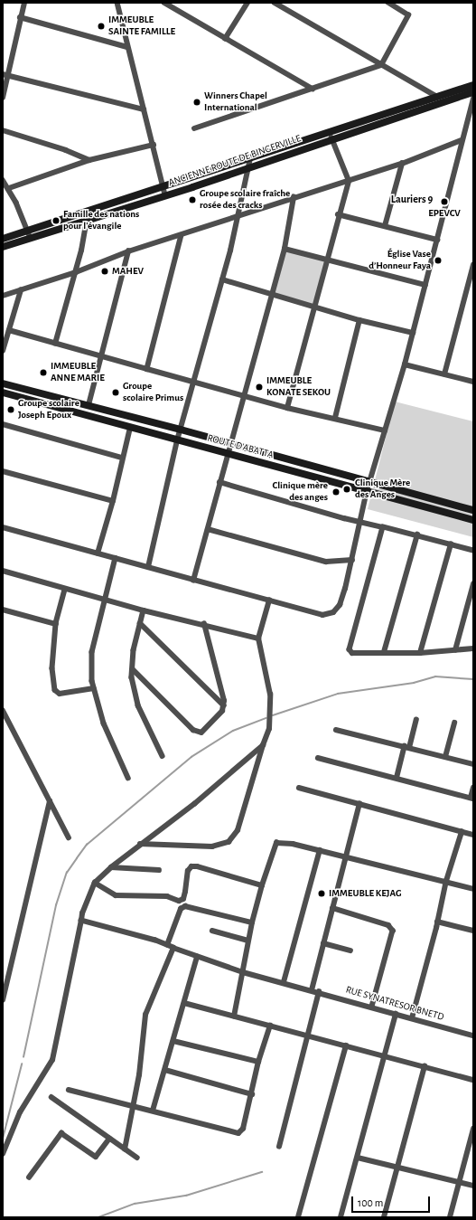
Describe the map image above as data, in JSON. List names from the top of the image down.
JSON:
{
  "streets": {
    "street": ["ANCIENNE ROUTE DE BINGERVILLE", "ROUTE D'ABATTA", "RUE SYNATRESOR BNETD"]
  },
  "districts": ["Lauriers 9"],
  "places": [
    "IMMEUBLE SAINTE FAMILLE",
    "Winners Chapel International",
    "Groupe scolaire fraîche rosée des cracks",
    "EPEVCV",
    "Famille des nations pour l'évangile",
    "Église Vase d’Honneur Faya",
    "MAHEV",
    "IMMEUBLE ANNE MARIE",
    "IMMEUBLE KONATE SEKOU",
    "Groupe scolaire Primus",
    "Groupe scolaire Joseph Epoux",
    "Clinique Mère des Anges",
    "Clinique mère des anges",
    "IMMEUBLE KEJAG"
  ],
  "scale_bar": "100 m"
}
